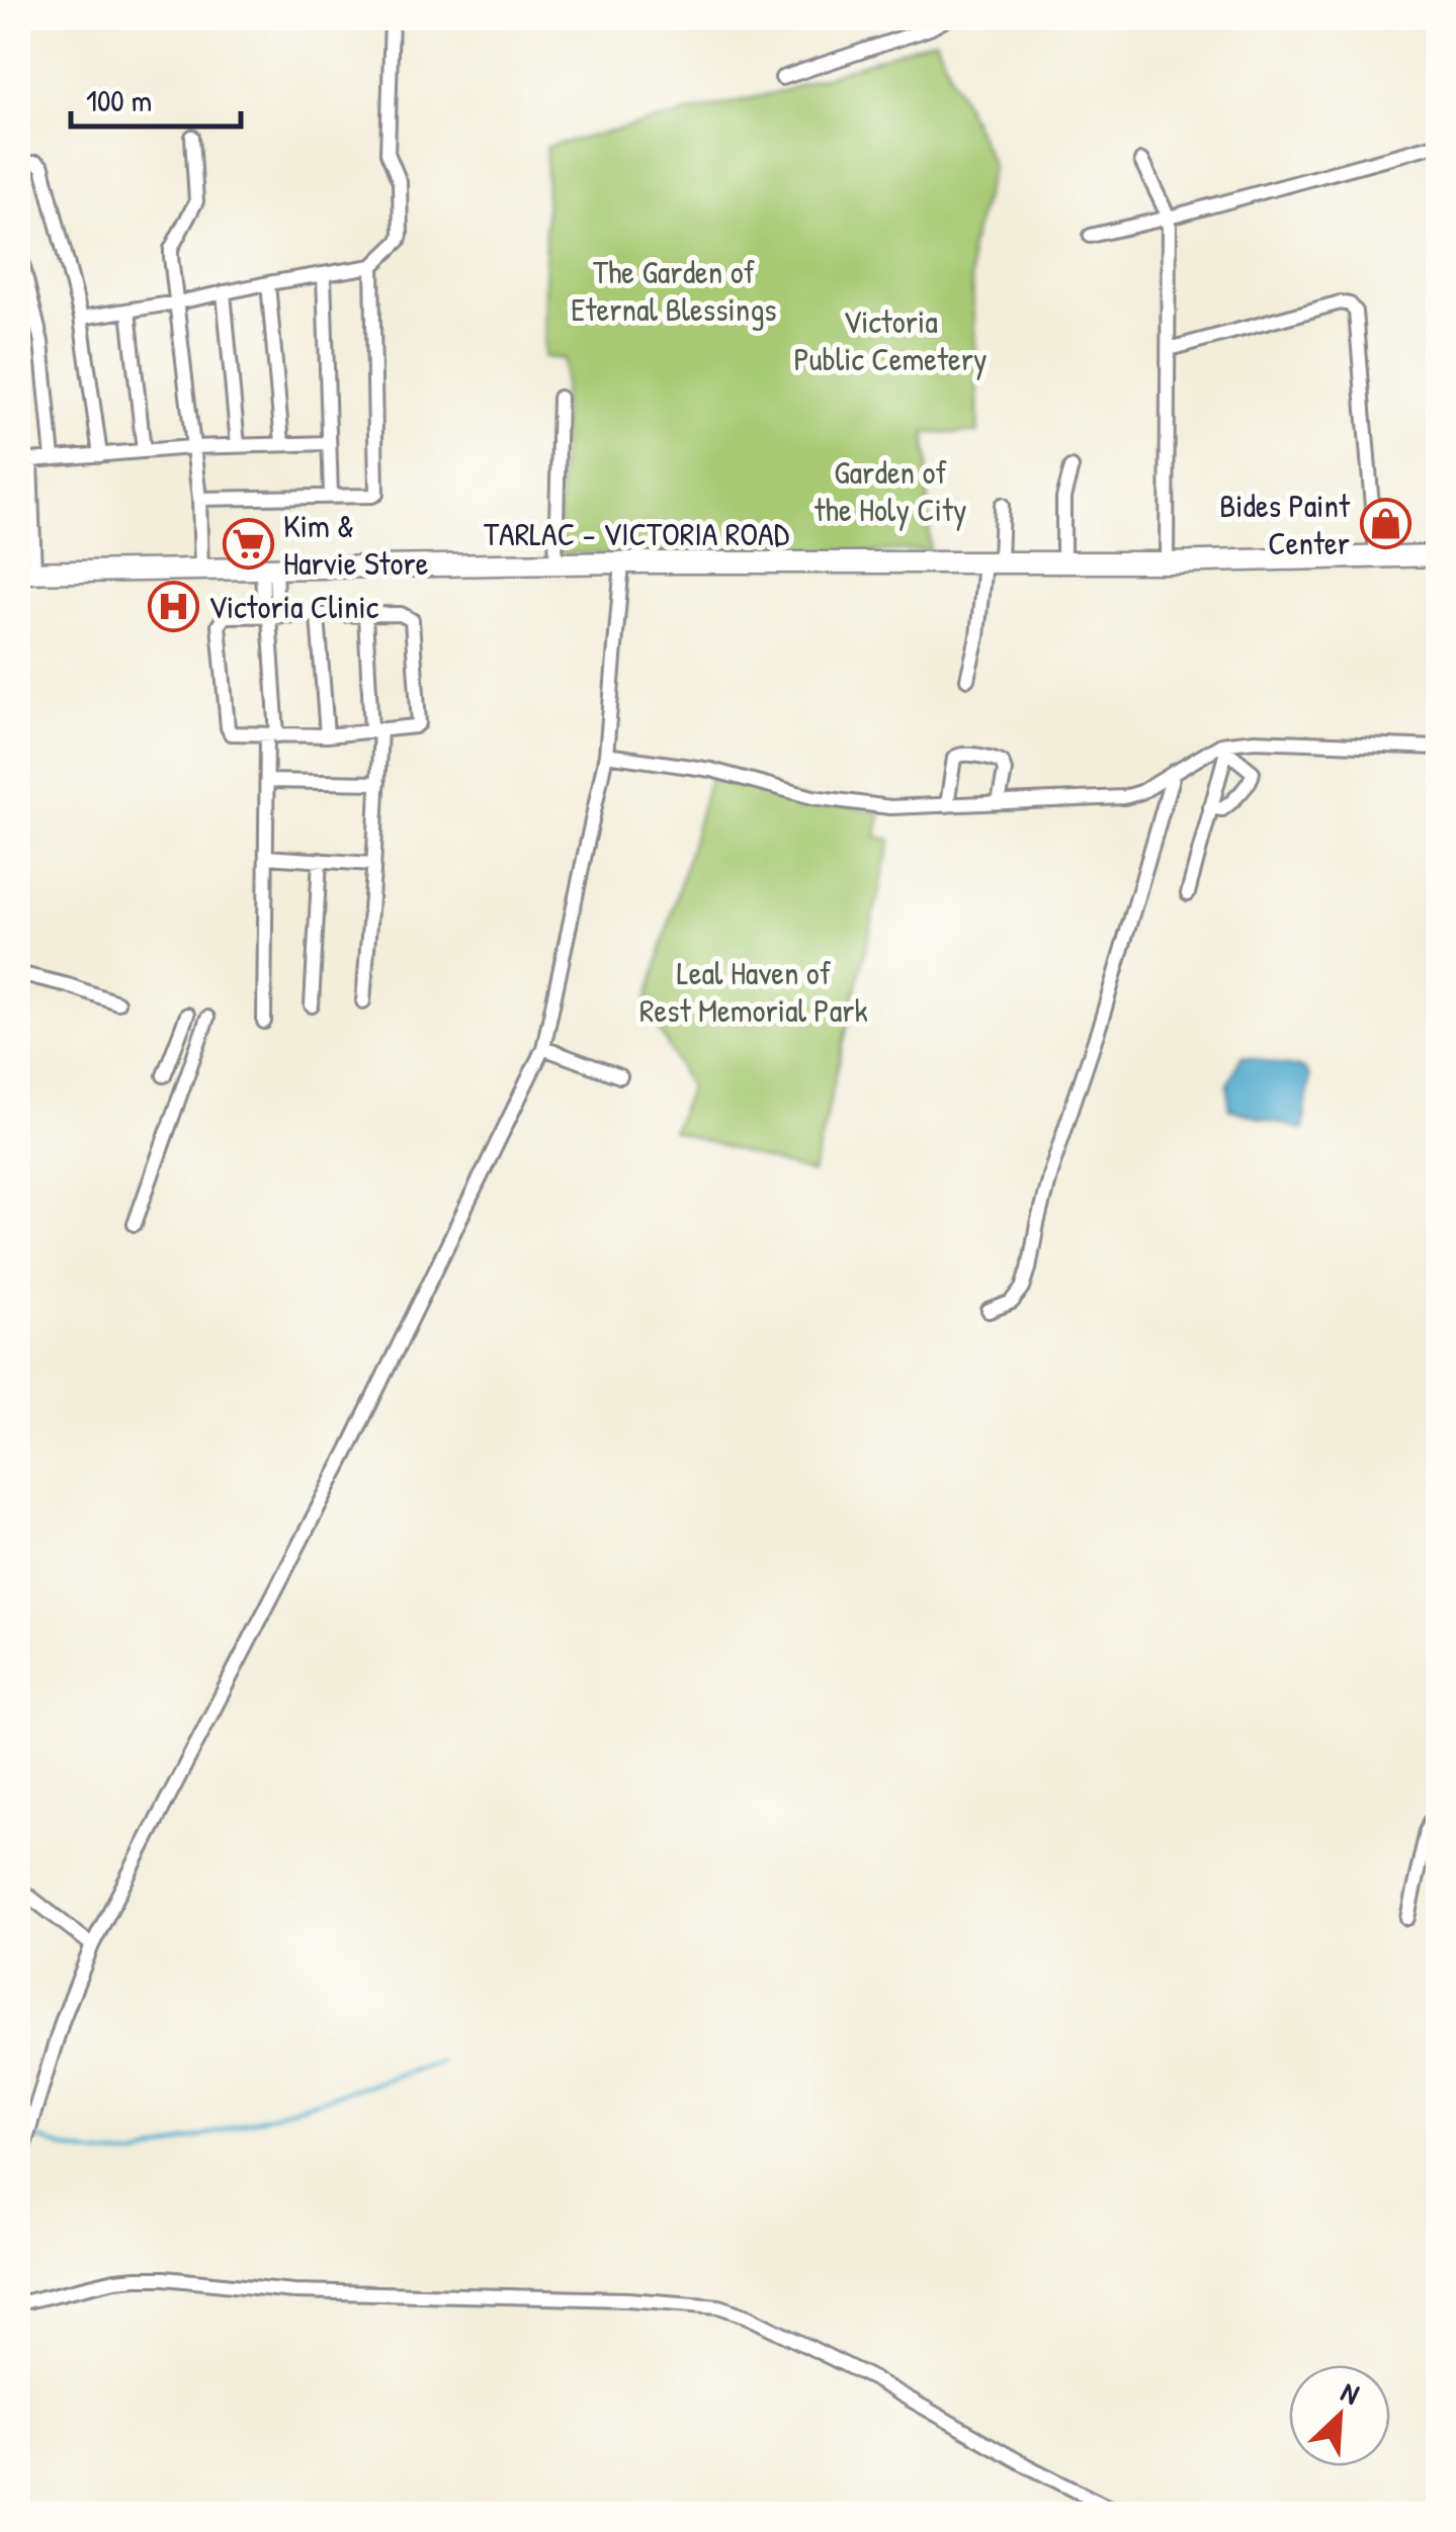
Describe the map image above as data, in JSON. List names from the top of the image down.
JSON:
{
  "streets": {
    "main road": ["TARLAC - VICTORIA ROAD"]
  },
  "parks": [
    "The Garden of Eternal Blessings",
    "Victoria Public Cemetery",
    "Garden of the Holy City",
    "Leal Haven of Rest Memorial Park"
  ],
  "places": {
    "shop": ["Bides Paint Center"],
    "supermarket": ["Kim & Harvie Store"],
    "hospital": ["Victoria Clinic"]
  },
  "scale_bar": "100 m",
  "north": "top right"
}
